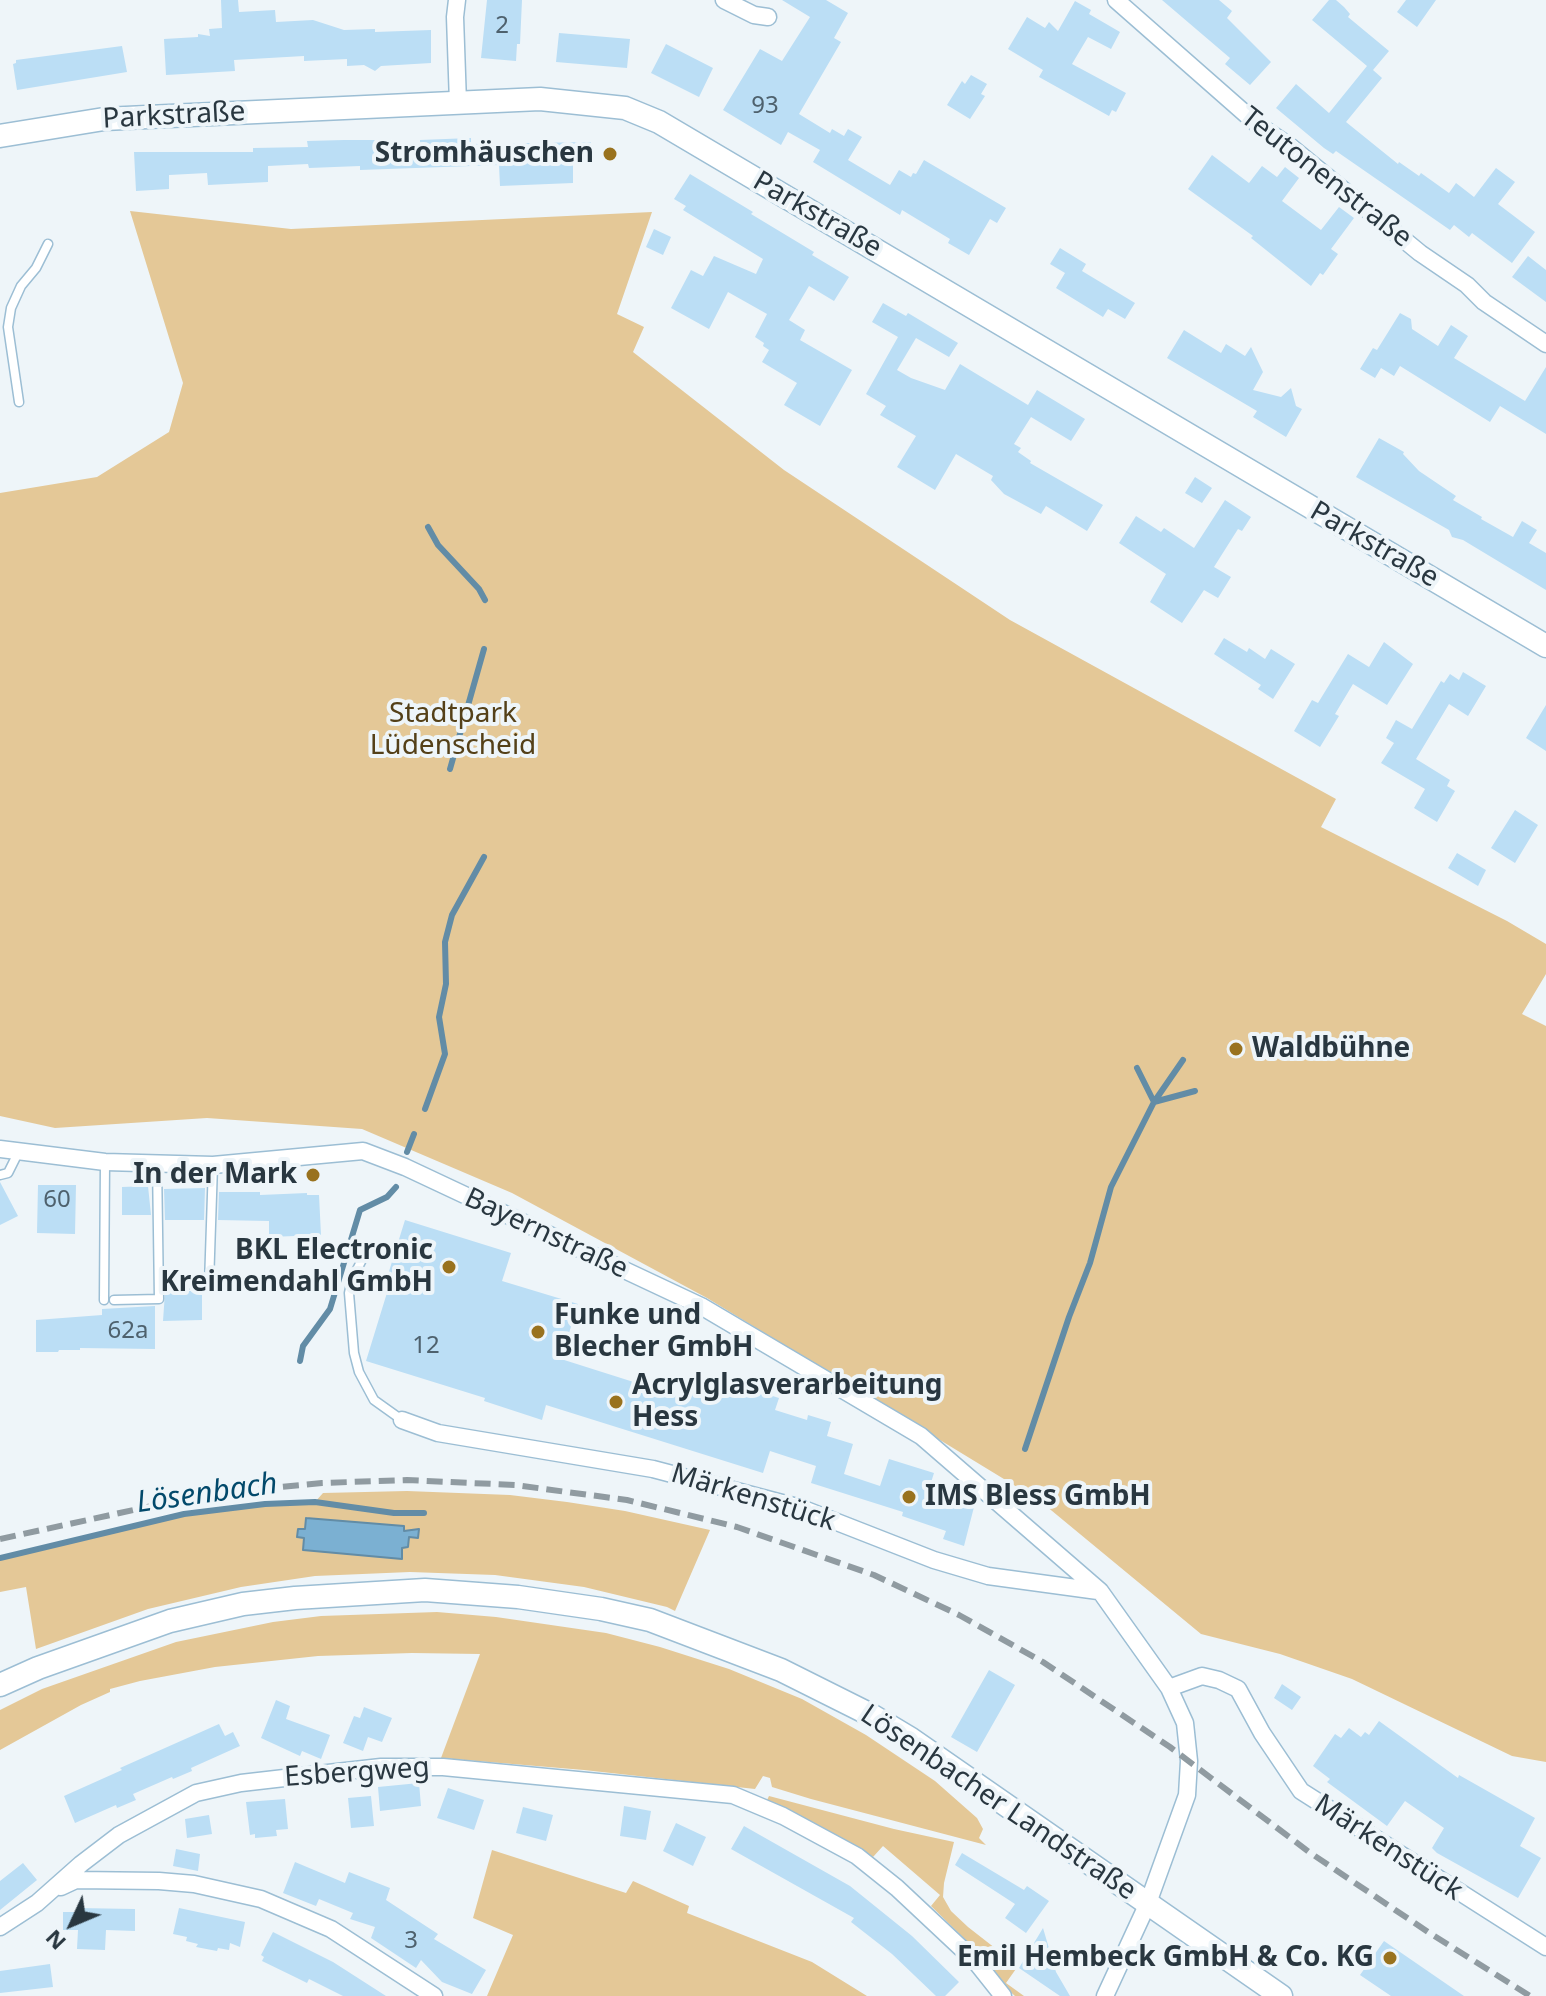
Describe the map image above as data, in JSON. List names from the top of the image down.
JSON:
{
  "streets": {
    "street": [
      "Parkstraße",
      "Teutonenstraße",
      "Bayernstraße",
      "Märkenstück",
      "Esbergweg",
      "Lösenbacher Landstraße"
    ]
  },
  "crossings": [
    ["Bayernstraße", "Märkenstück"]
  ],
  "water": ["Lösenbach"],
  "parks": ["Stadtpark Lüdenscheid"],
  "places": [
    "Stromhäuschen",
    "Waldbühne",
    "In der Mark",
    "BKL Electronic Kreimendahl GmbH",
    "Funke und Blecher GmbH",
    "Acrylglasverarbeitung Hess",
    "IMS Bless GmbH",
    "Emil Hembeck GmbH & Co. KG"
  ],
  "house_numbers": [
    "2",
    "93",
    "60",
    "62a",
    "12",
    "3"
  ],
  "north": "bottom left"
}
